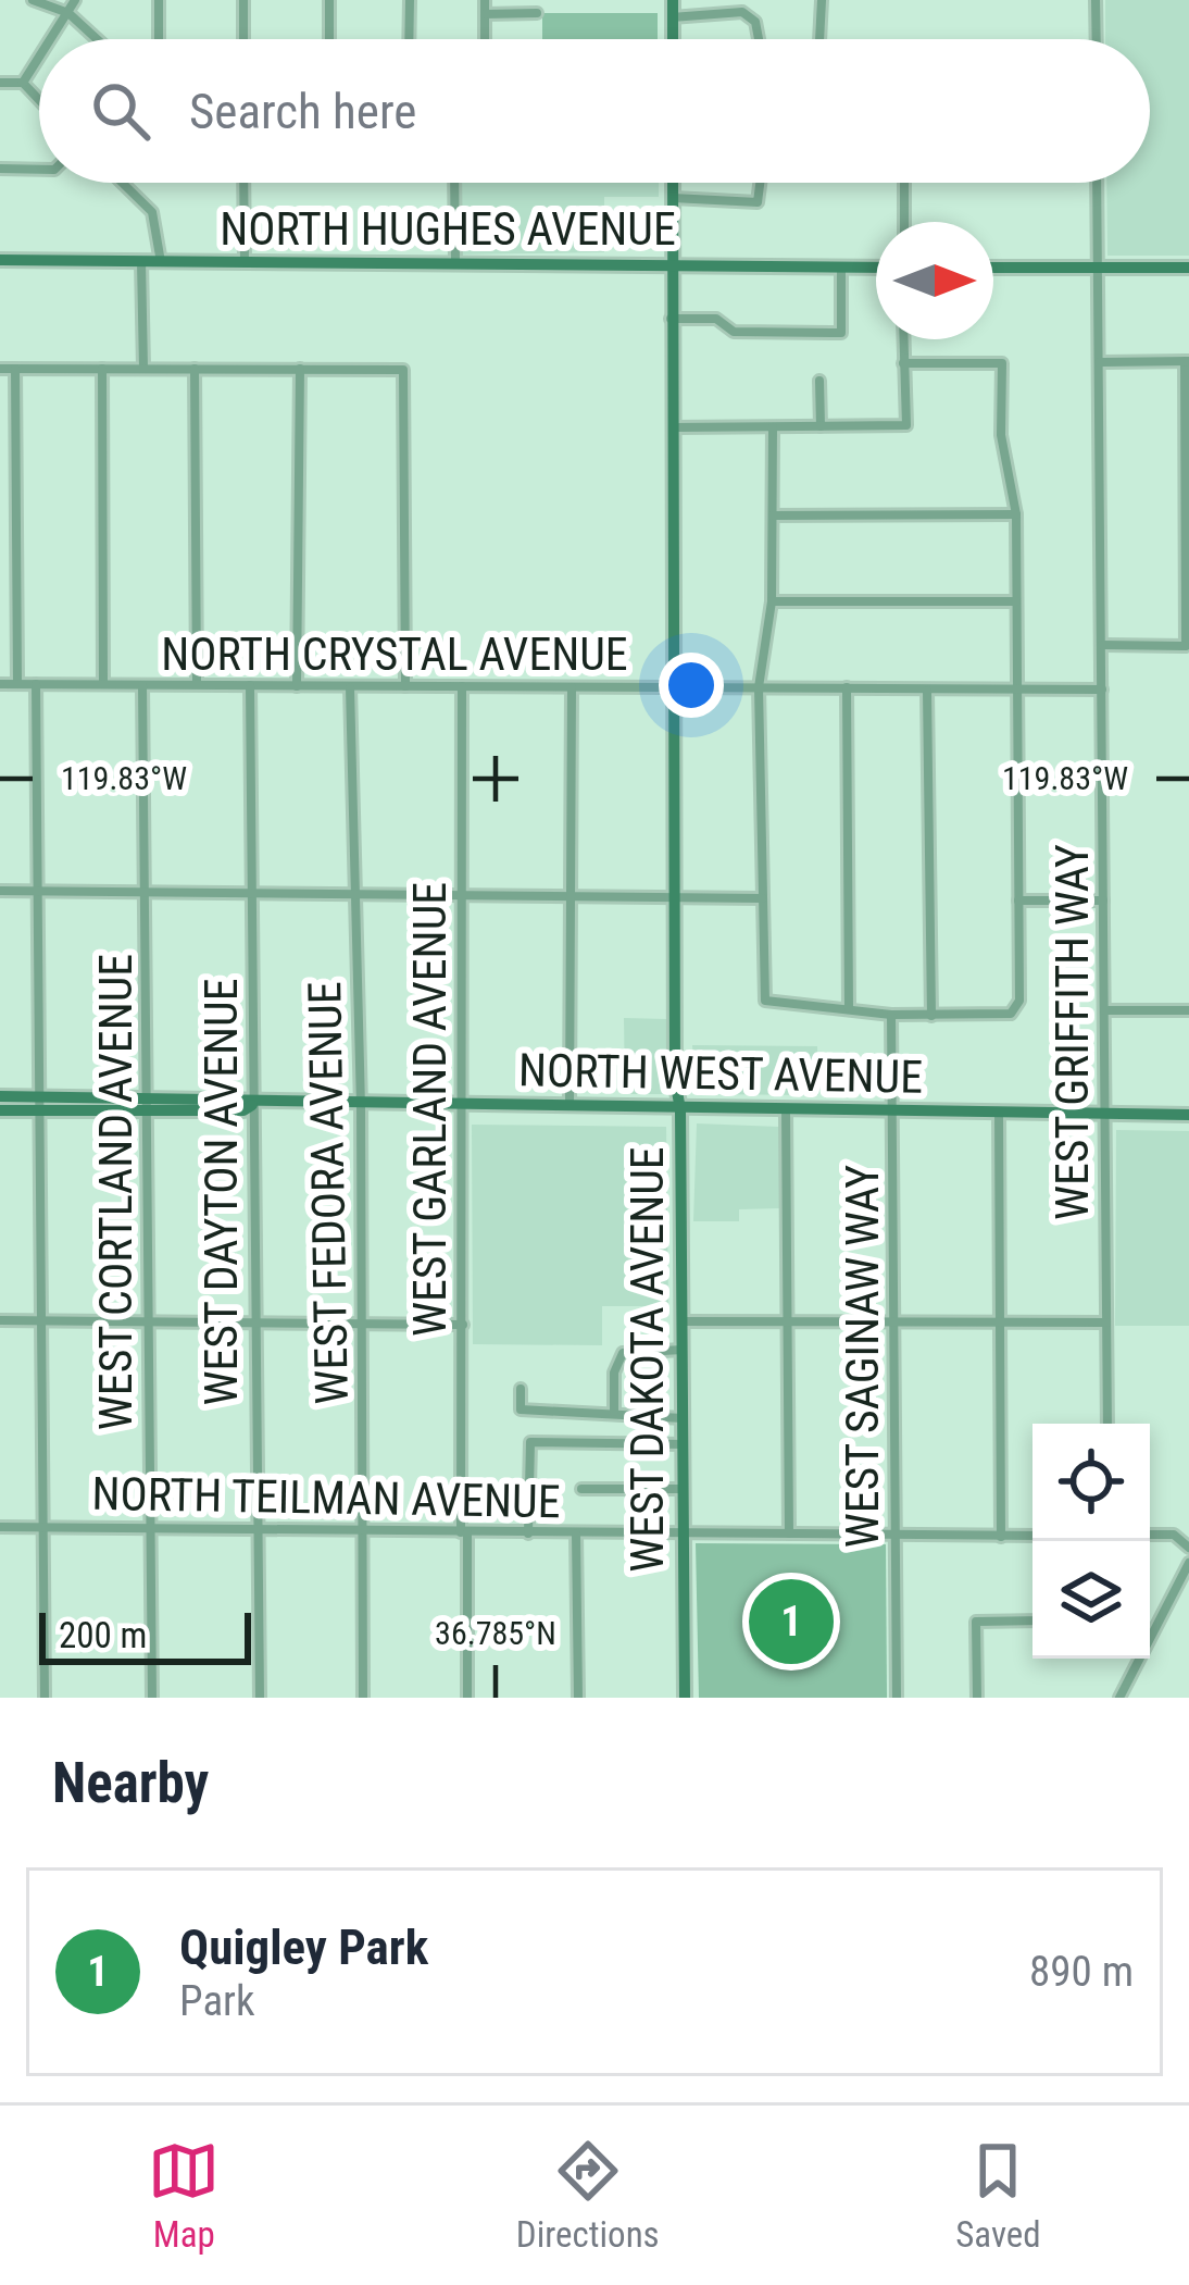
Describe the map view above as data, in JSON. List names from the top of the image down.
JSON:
{
  "streets": {
    "street": [
      "NORTH HUGHES AVENUE",
      "NORTH CRYSTAL AVENUE",
      "WEST GRIFFITH WAY",
      "NORTH WEST AVENUE",
      "WEST GARLAND AVENUE",
      "WEST CORTLAND AVENUE",
      "WEST DAYTON AVENUE",
      "WEST FEDORA AVENUE",
      "WEST SAGINAW WAY",
      "WEST DAKOTA AVENUE",
      "NORTH TEILMAN AVENUE"
    ]
  },
  "crossings": [
    ["NORTH HUGHES AVENUE", "WEST DAKOTA AVENUE"],
    ["NORTH CRYSTAL AVENUE", "WEST GRIFFITH WAY"],
    ["NORTH CRYSTAL AVENUE", "WEST GARLAND AVENUE"],
    ["NORTH CRYSTAL AVENUE", "WEST CORTLAND AVENUE"],
    ["NORTH CRYSTAL AVENUE", "WEST DAYTON AVENUE"],
    ["NORTH CRYSTAL AVENUE", "WEST FEDORA AVENUE"],
    ["NORTH CRYSTAL AVENUE", "WEST DAKOTA AVENUE"],
    ["WEST GRIFFITH WAY", "NORTH WEST AVENUE"],
    ["NORTH WEST AVENUE", "WEST GARLAND AVENUE"],
    ["NORTH WEST AVENUE", "WEST CORTLAND AVENUE"],
    ["NORTH WEST AVENUE", "WEST DAYTON AVENUE"],
    ["NORTH WEST AVENUE", "WEST FEDORA AVENUE"],
    ["NORTH WEST AVENUE", "WEST SAGINAW WAY"],
    ["NORTH WEST AVENUE", "WEST DAKOTA AVENUE"],
    ["WEST GARLAND AVENUE", "NORTH TEILMAN AVENUE"],
    ["WEST CORTLAND AVENUE", "NORTH TEILMAN AVENUE"],
    ["WEST DAYTON AVENUE", "NORTH TEILMAN AVENUE"],
    ["WEST FEDORA AVENUE", "NORTH TEILMAN AVENUE"],
    ["WEST SAGINAW WAY", "NORTH TEILMAN AVENUE"],
    ["WEST DAKOTA AVENUE", "NORTH TEILMAN AVENUE"]
  ],
  "scale_bar": "200 m",
  "north": "right",
  "page": {
    "search": "Search here",
    "pins": "1",
    "scale": "200 m",
    "heading": "Nearby",
    "list": [
      {
        "mark": "1",
        "name": "Quigley Park",
        "note": "Park",
        "value": "890 m"
      }
    ],
    "nav": ["Map", "Directions", "Saved"]
  },
  "coordinates": ["119.83°W", "36.785°N"]
}
